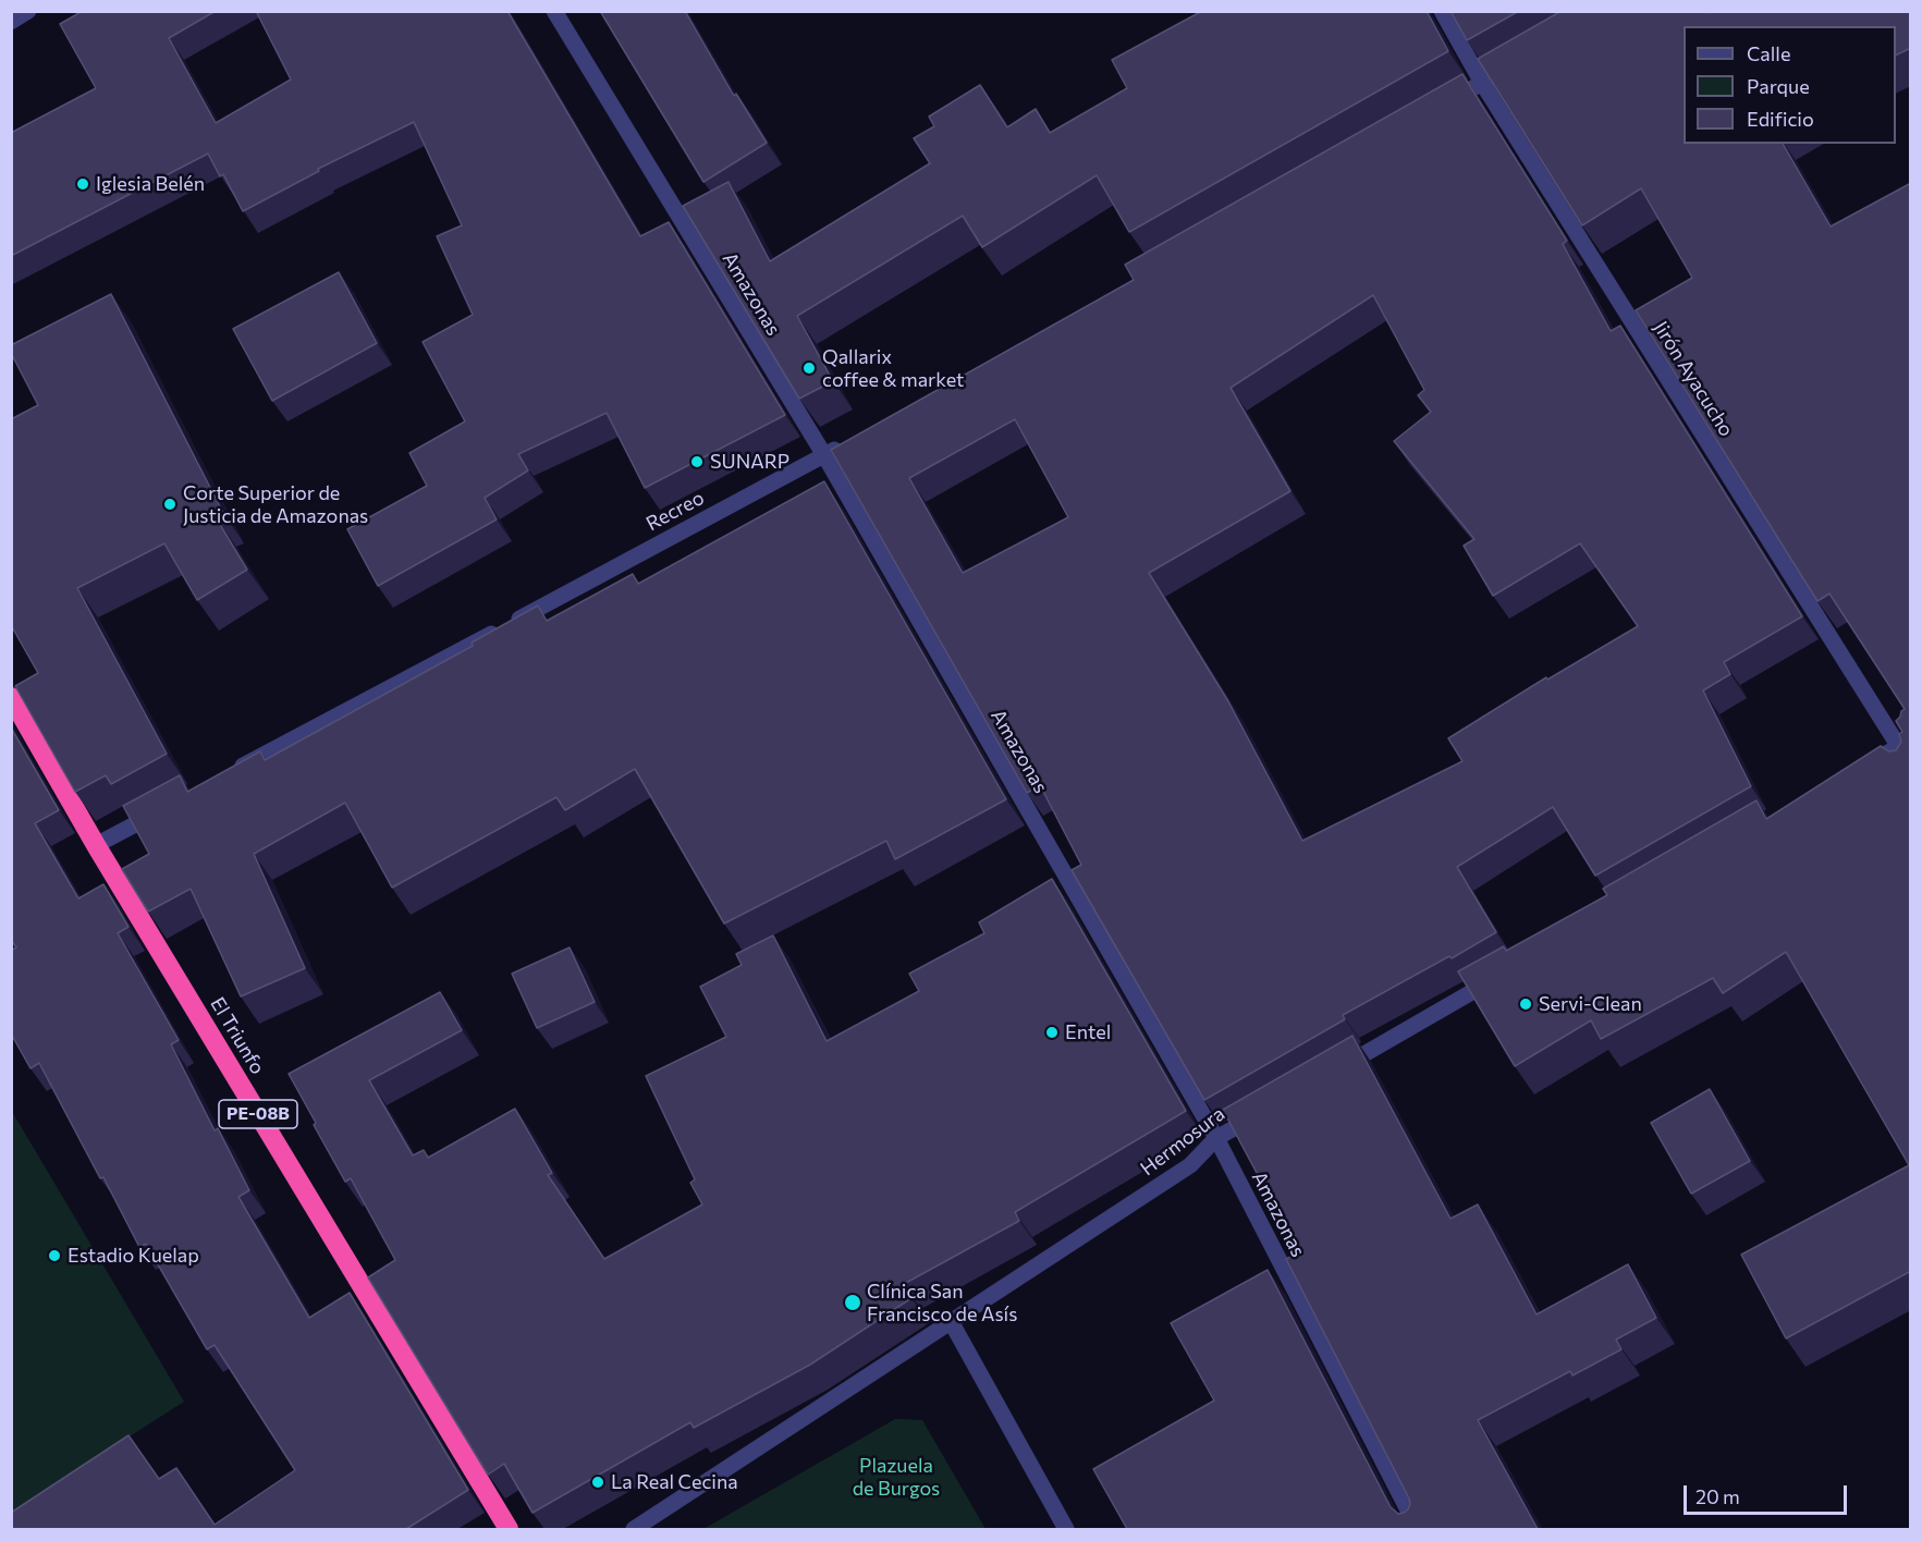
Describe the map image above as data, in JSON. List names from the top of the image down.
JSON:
{
  "streets": {
    "highway": ["El Triunfo", "PE-08B"],
    "street": [
      "Amazonas",
      "Jirón Ayacucho",
      "Recreo",
      "Hermosura"
    ]
  },
  "crossings": [
    ["Amazonas", "Recreo"],
    ["Amazonas", "Hermosura"]
  ],
  "parks": ["Plazuela de Burgos"],
  "places": [
    "Iglesia Belén",
    "Qallarix coffee & market",
    "SUNARP",
    "Corte Superior de Justicia de Amazonas",
    "Servi-Clean",
    "Entel",
    "Estadio Kuelap",
    "Clínica San Francisco de Asís",
    "La Real Cecina"
  ],
  "legend": ["Calle", "Parque", "Edificio"],
  "scale_bar": "20 m"
}
